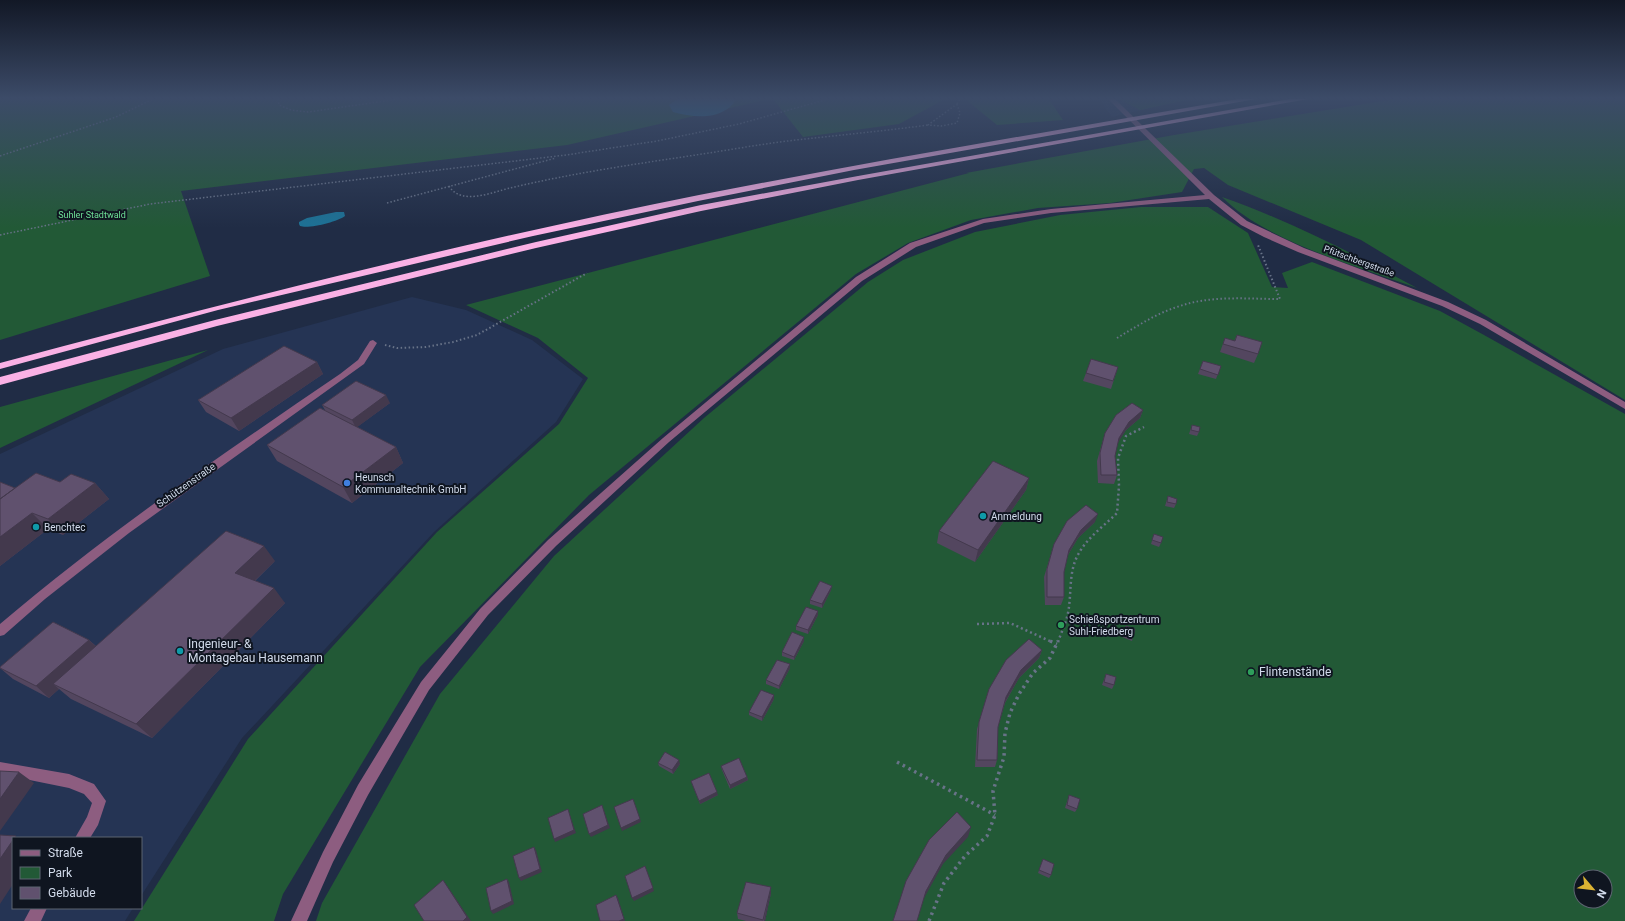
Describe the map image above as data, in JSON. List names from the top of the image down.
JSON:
{
  "streets": {
    "street": ["Pfütschbergstraße", "Schützenstraße"]
  },
  "parks": ["Suhler Stadtwald"],
  "places": [
    "Heunsch Kommunaltechnik GmbH",
    "Anmeldung",
    "Benchtec",
    "Schießsportzentrum Suhl-Friedberg",
    "Ingenieur- & Montagebau Hausemann",
    "Flintenstände"
  ],
  "legend": ["Straße", "Park", "Gebäude"],
  "north": "bottom right"
}
